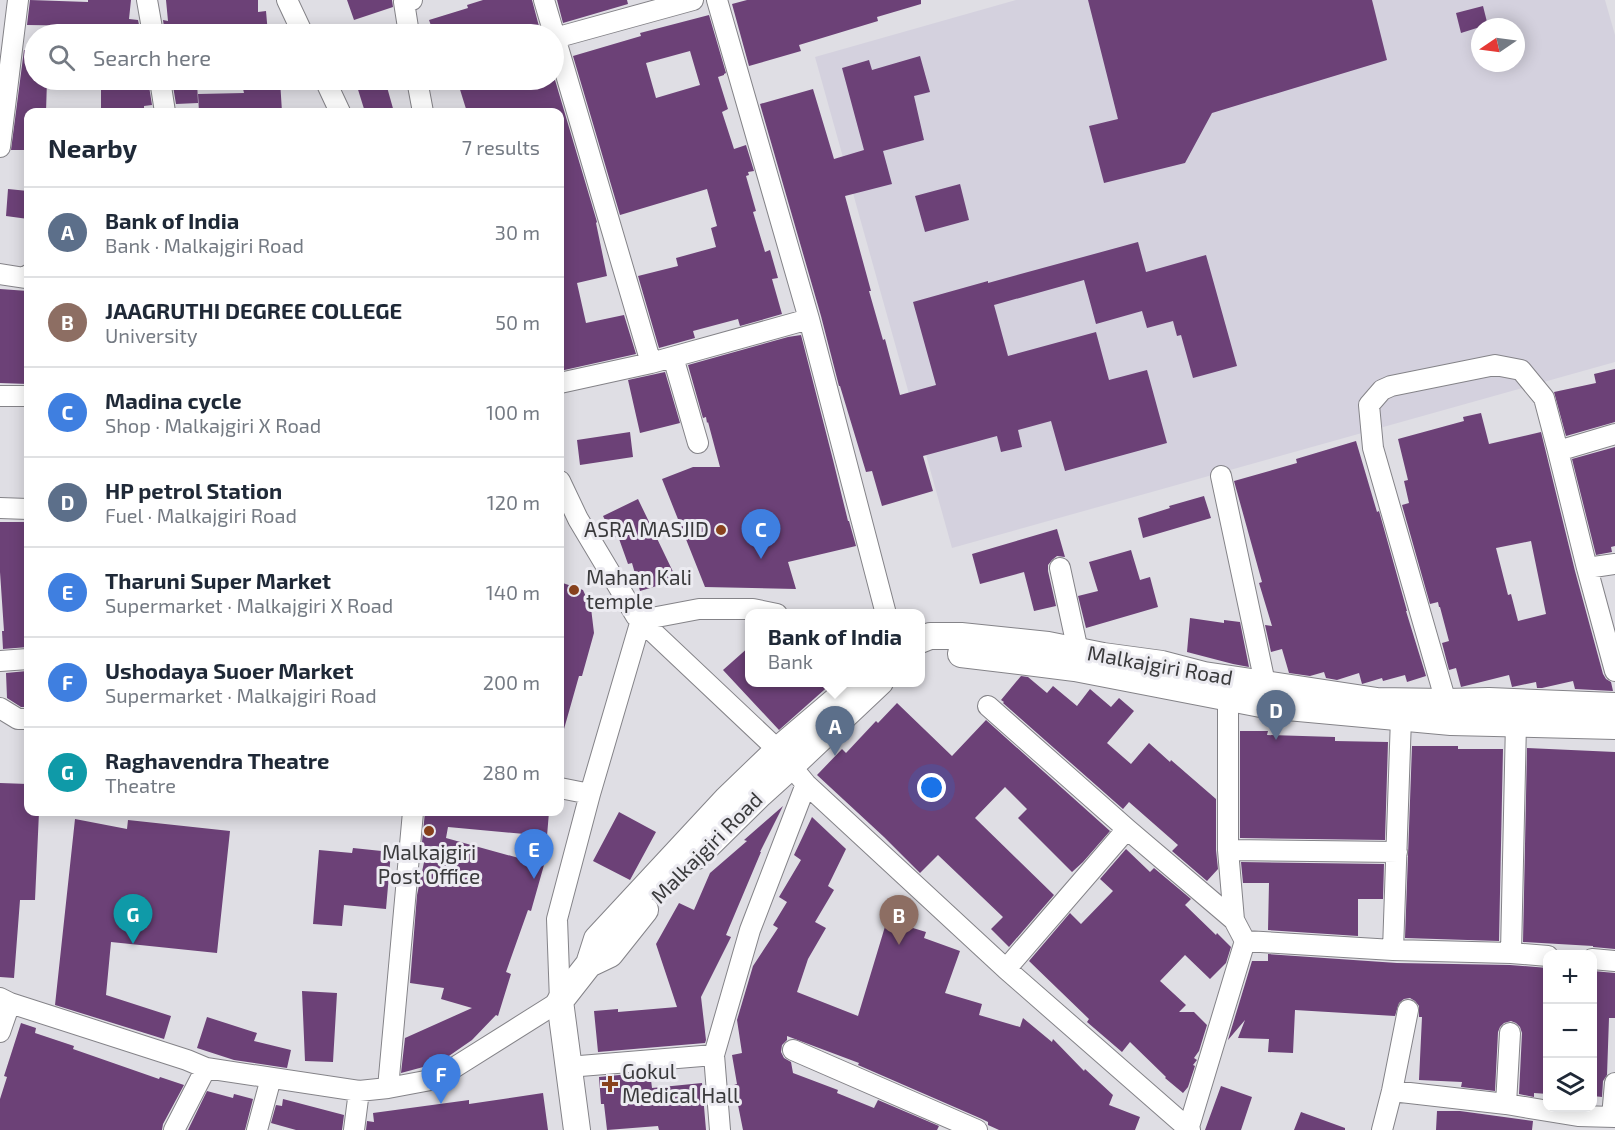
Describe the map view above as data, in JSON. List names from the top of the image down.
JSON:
{
  "streets": {
    "main road": ["Malkajgiri Road"]
  },
  "places": {
    "other": ["ASRA MASJID", "Mahan Kali temple", "Malkajgiri Post Office"],
    "health": ["Gokul Medical Hall"]
  },
  "north": "left",
  "page": {
    "search": "Search here",
    "heading": ["Nearby", "7 results"],
    "list": [
      {
        "mark": "A",
        "name": "Bank of India",
        "note": "Bank · Malkajgiri Road",
        "value": "30 m"
      },
      {
        "mark": "B",
        "name": "JAAGRUTHI DEGREE COLLEGE",
        "note": "University",
        "value": "50 m"
      },
      {
        "mark": "C",
        "name": "Madina cycle",
        "note": "Shop · Malkajgiri X Road",
        "value": "100 m"
      },
      {
        "mark": "D",
        "name": "HP petrol Station",
        "note": "Fuel · Malkajgiri Road",
        "value": "120 m"
      },
      {
        "mark": "E",
        "name": "Tharuni Super Market",
        "note": "Supermarket · Malkajgiri X Road",
        "value": "140 m"
      },
      {
        "mark": "F",
        "name": "Ushodaya Suoer Market",
        "note": "Supermarket · Malkajgiri Road",
        "value": "200 m"
      },
      {
        "mark": "G",
        "name": "Raghavendra Theatre",
        "note": "Theatre",
        "value": "280 m"
      }
    ],
    "pins": [
      "C",
      "D",
      "A",
      "E",
      "G",
      "B",
      "F"
    ],
    "popup": ["Bank of India", "Bank"],
    "map_buttons": ["+", "−"]
  }
}
